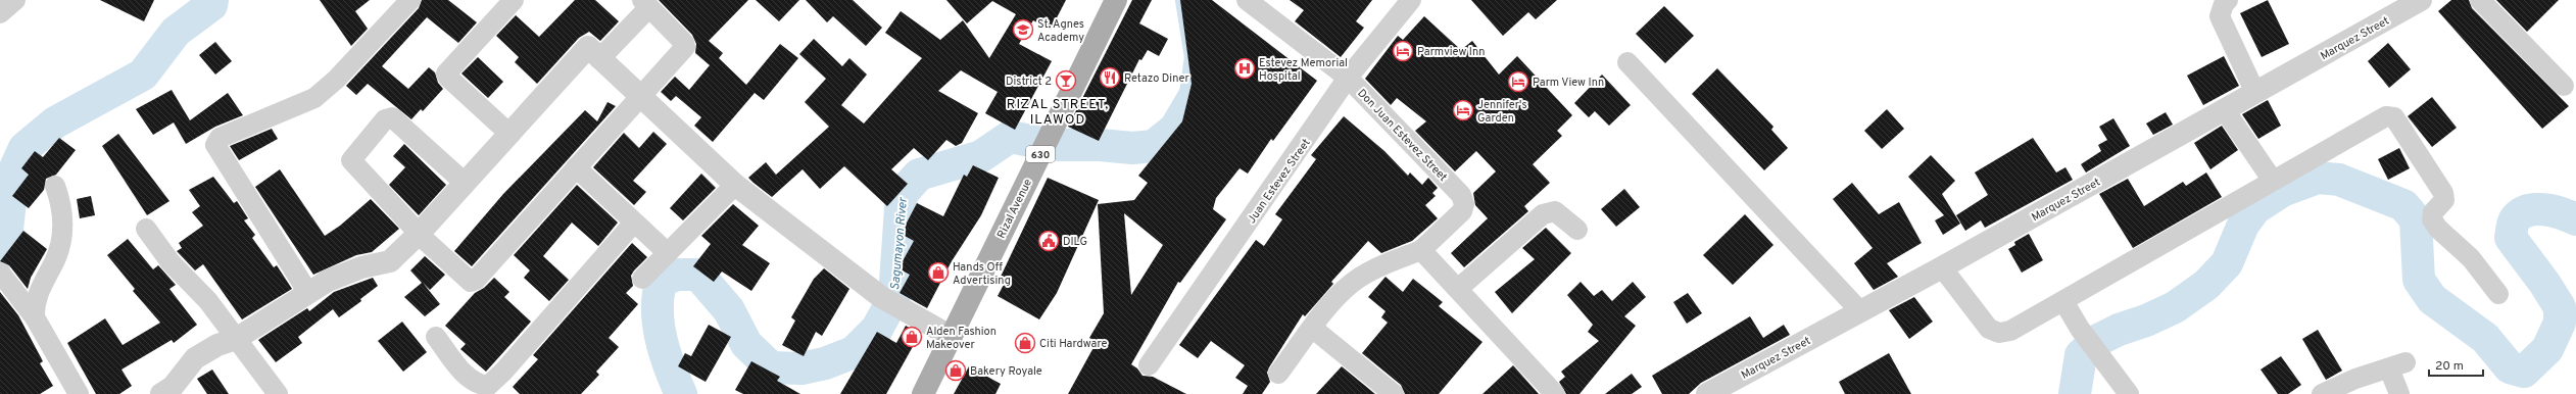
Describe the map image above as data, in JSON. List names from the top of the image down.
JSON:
{
  "streets": {
    "main road": ["630", "Rizal Avenue"],
    "street": ["Marquez Street", "Don Juan Estevez Street", "Juan Estevez Street"]
  },
  "crossings": [
    ["Don Juan Estevez Street", "Juan Estevez Street"]
  ],
  "districts": ["RIZAL STREET, ILAWOD"],
  "water": ["Sagumayon River"],
  "places": {
    "school or university": ["St. Agnes Academy"],
    "hotel": ["Parmview Inn", "Parm View Inn", "Jennifer's Garden"],
    "hospital": ["Estevez Memorial Hospital"],
    "restaurant": ["Retazo Diner"],
    "bar": ["District 2"],
    "public building": ["DILG"],
    "shop": [
      "Hands Off Advertising",
      "Alden Fashion Makeover",
      "Citi Hardware",
      "Bakery Royale"
    ]
  },
  "scale_bar": "20 m"
}
